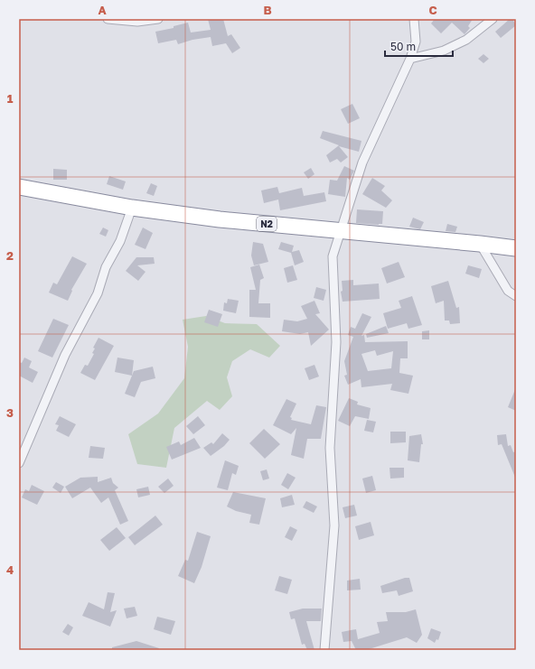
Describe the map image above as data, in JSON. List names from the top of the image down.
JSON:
{
  "streets": {
    "highway": ["N2"]
  },
  "scale_bar": "50 m",
  "grid": {
    "columns": ["A", "B", "C"],
    "rows": [
      "1",
      "2",
      "3",
      "4"
    ]
  }
}
